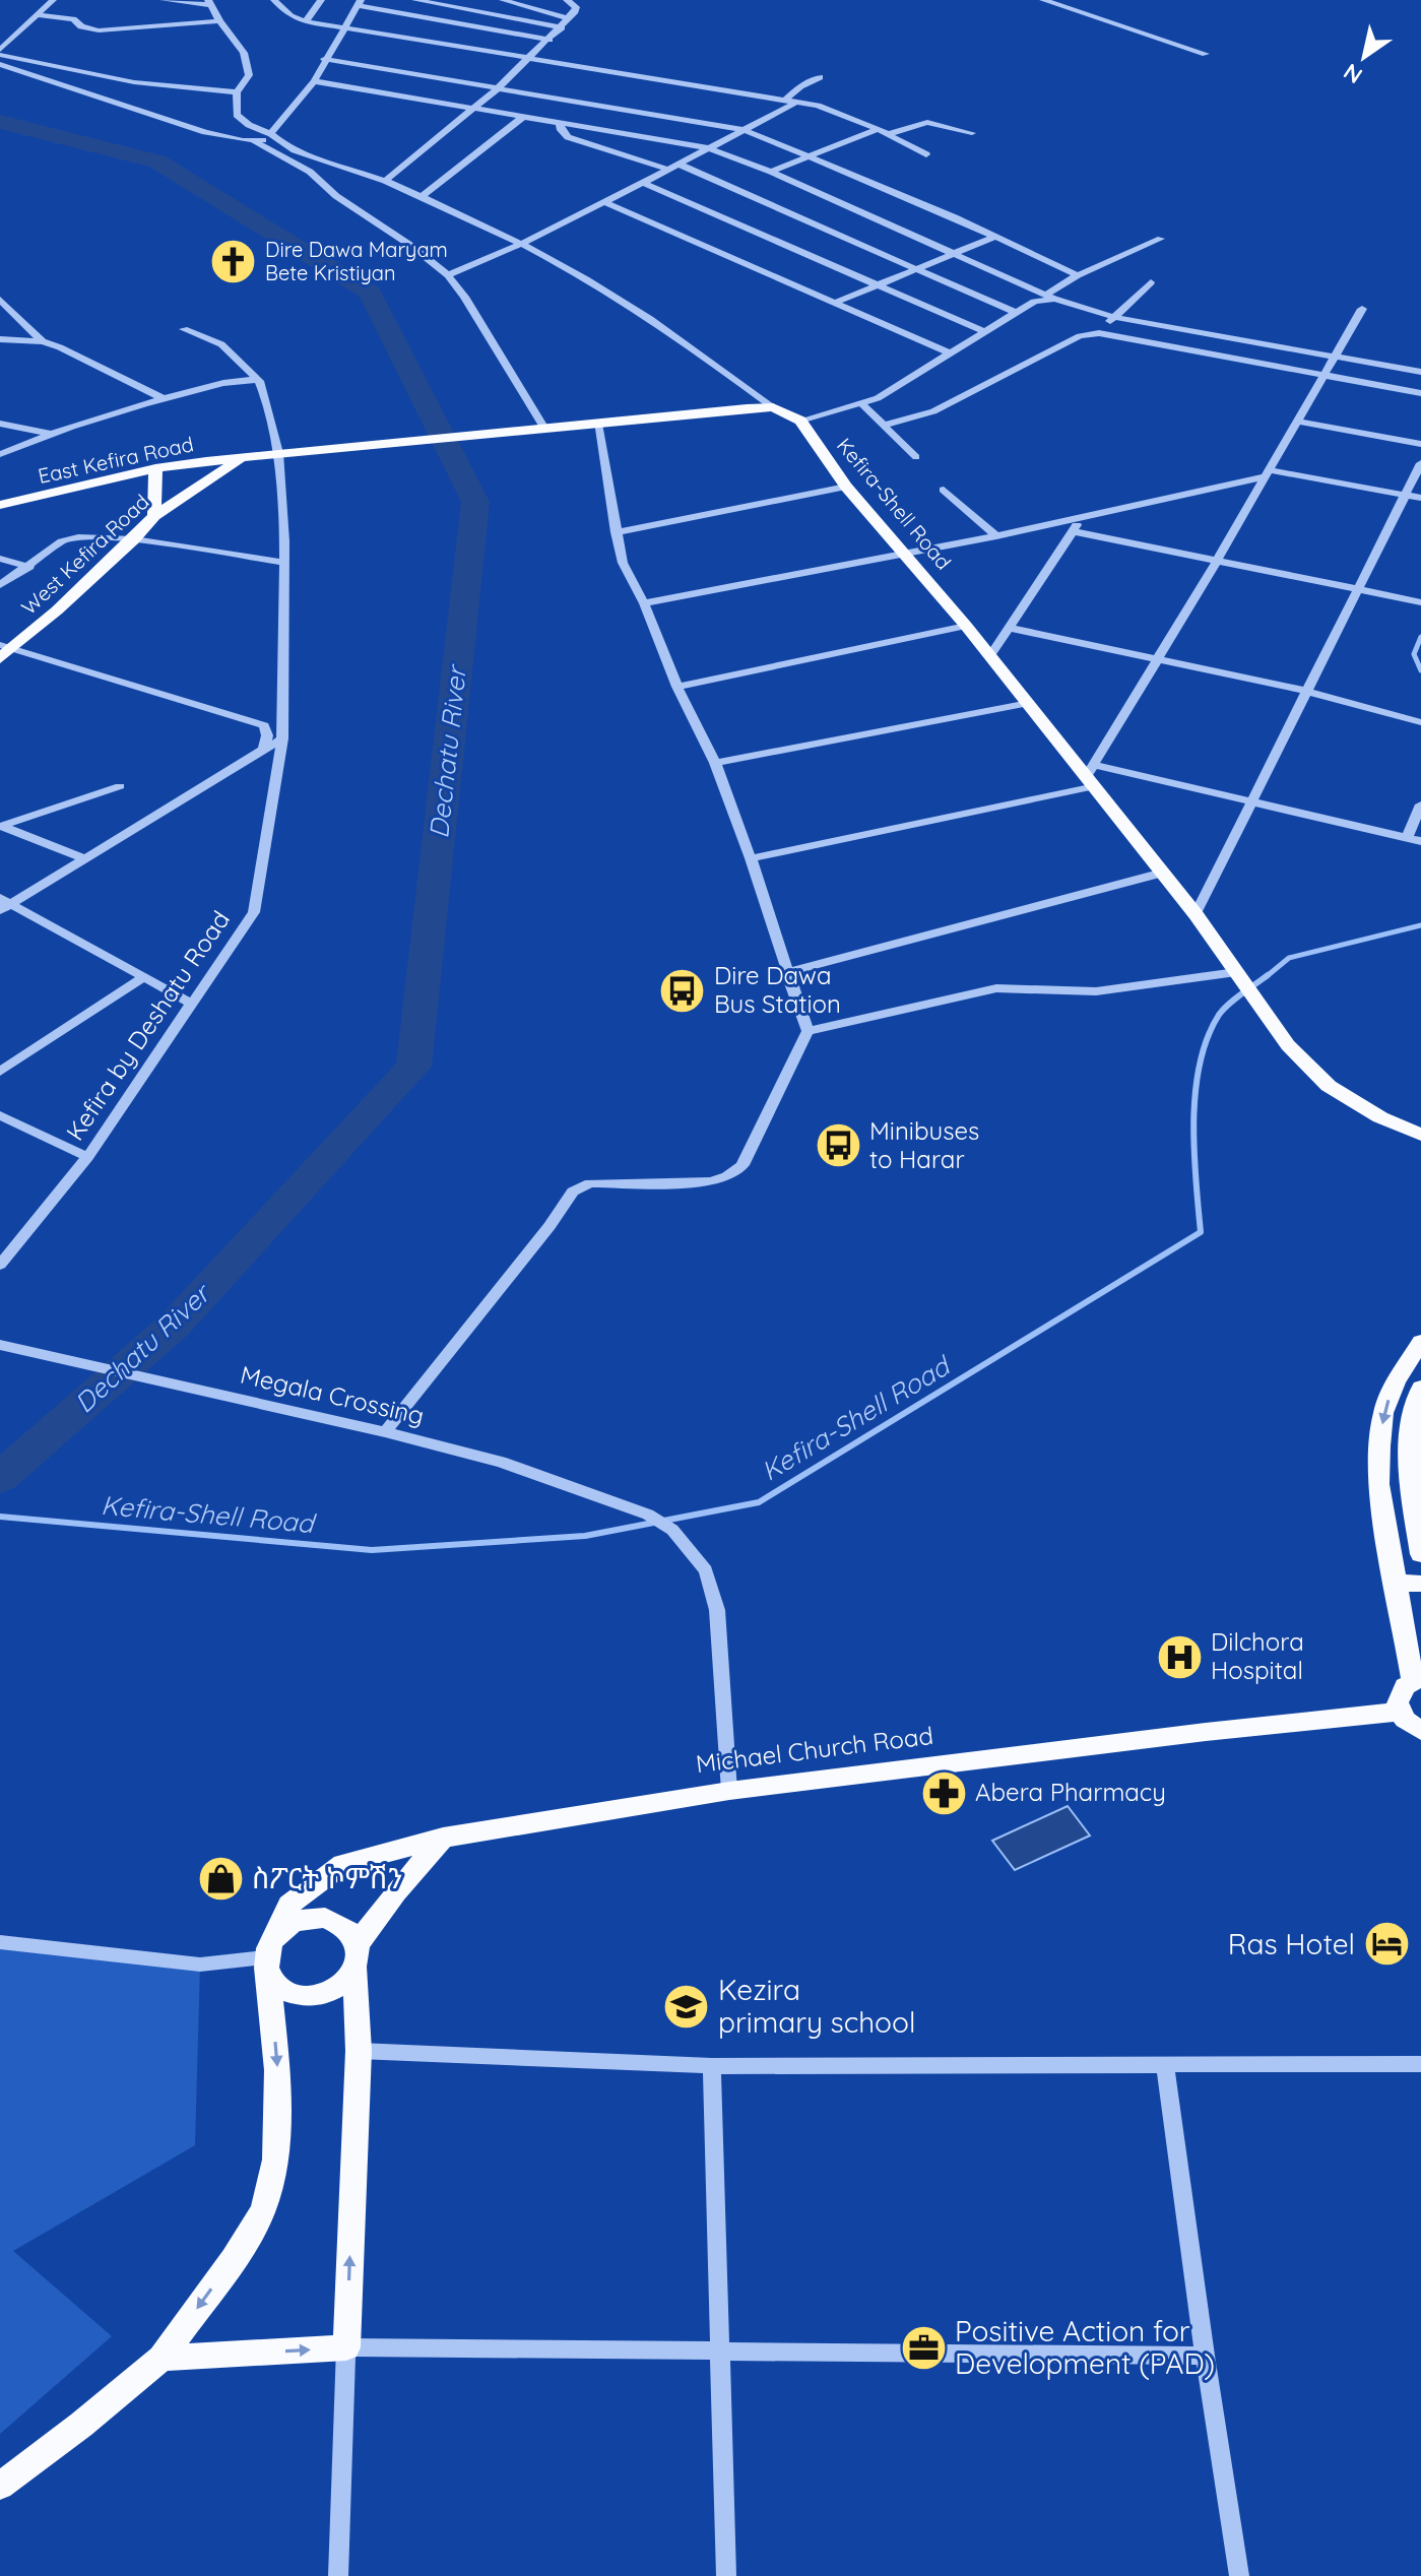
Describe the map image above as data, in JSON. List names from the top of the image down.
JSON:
{
  "streets": {
    "main road": [
      "East Kefira Road",
      "Kefira-Shell Road",
      "West Kefira Road",
      "Michael Church Road"
    ],
    "street": ["Kefira by Deshatu Road", "Megala Crossing"]
  },
  "crossings": [
    ["East Kefira Road", "West Kefira Road"],
    ["Megala Crossing", "Michael Church Road"]
  ],
  "water": ["Dechatu River", "Kefira-Shell Road"],
  "places": {
    "church": ["Dire Dawa Maryam Bete Kristiyan"],
    "bus stop": ["Dire Dawa Bus Station", "Minibuses to Harar"],
    "hospital": ["Dilchora Hospital"],
    "pharmacy": ["Abera Pharmacy"],
    "shop": ["ስፖርት ኮምሽን"],
    "hotel": ["Ras Hotel"],
    "school or university": ["Kezira primary school"],
    "office": ["Positive Action for Development (PAD)"]
  },
  "north": "bottom left"
}
